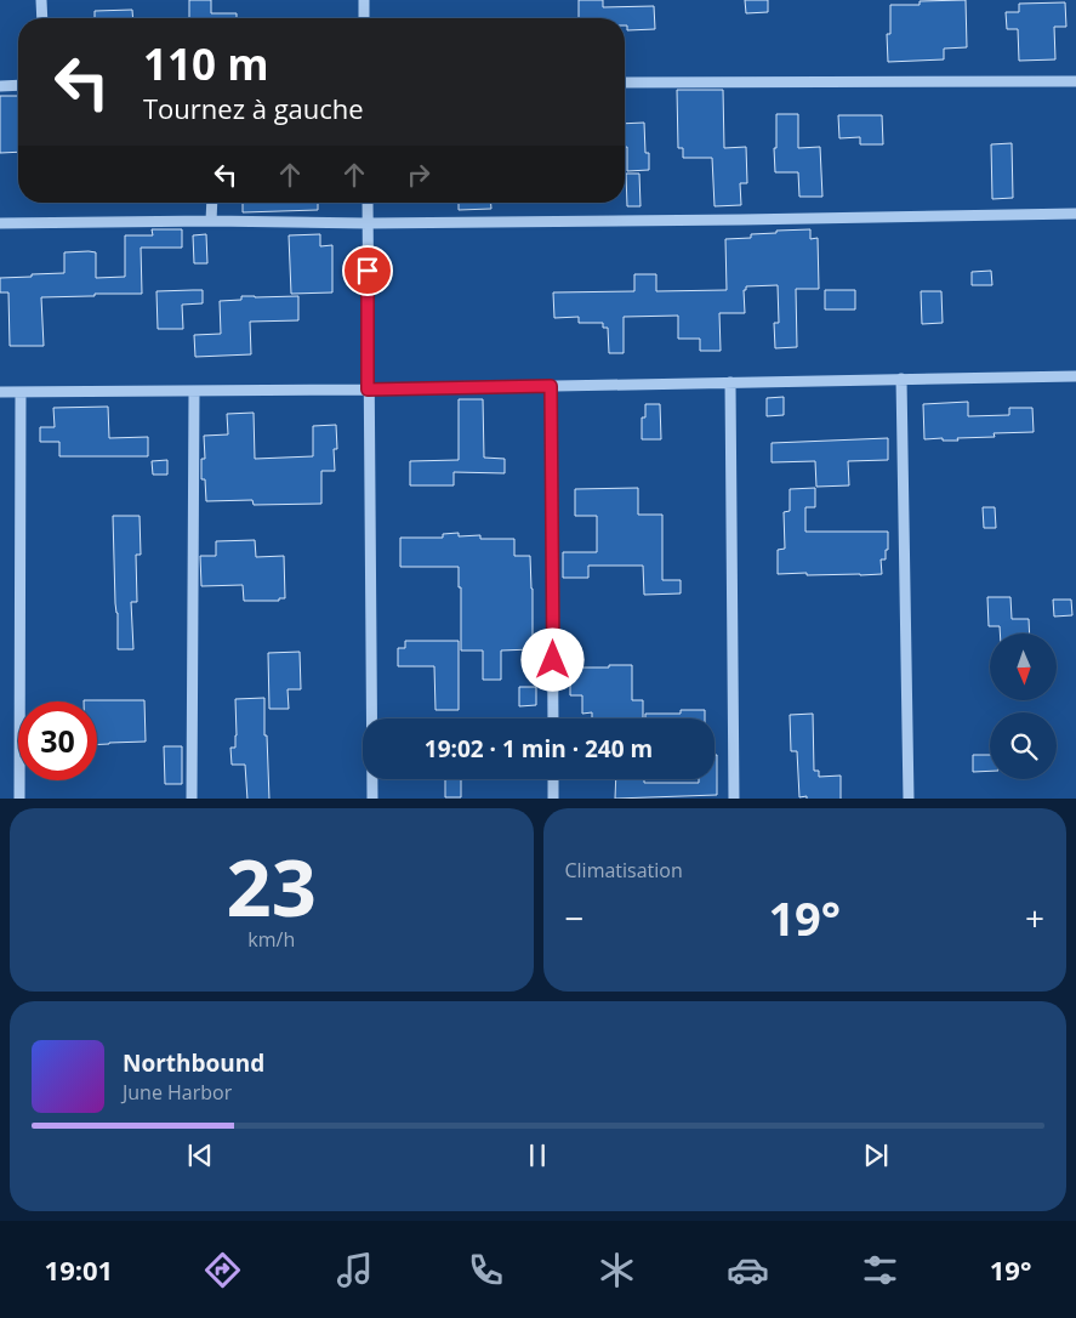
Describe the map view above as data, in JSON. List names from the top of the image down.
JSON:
{
  "north": "bottom",
  "page": {
    "turn": ["110 m", "Tournez à gauche"],
    "limit": "30",
    "trip": "19:02 · 1 min · 240 m",
    "tile": [
      ["23", "km/h"],
      "Climatisation"
    ],
    "heat": ["−", "19°", "+"],
    "song": ["Northbound", "June Harbor"],
    "tabs": ["19:01", "19°"]
  }
}
